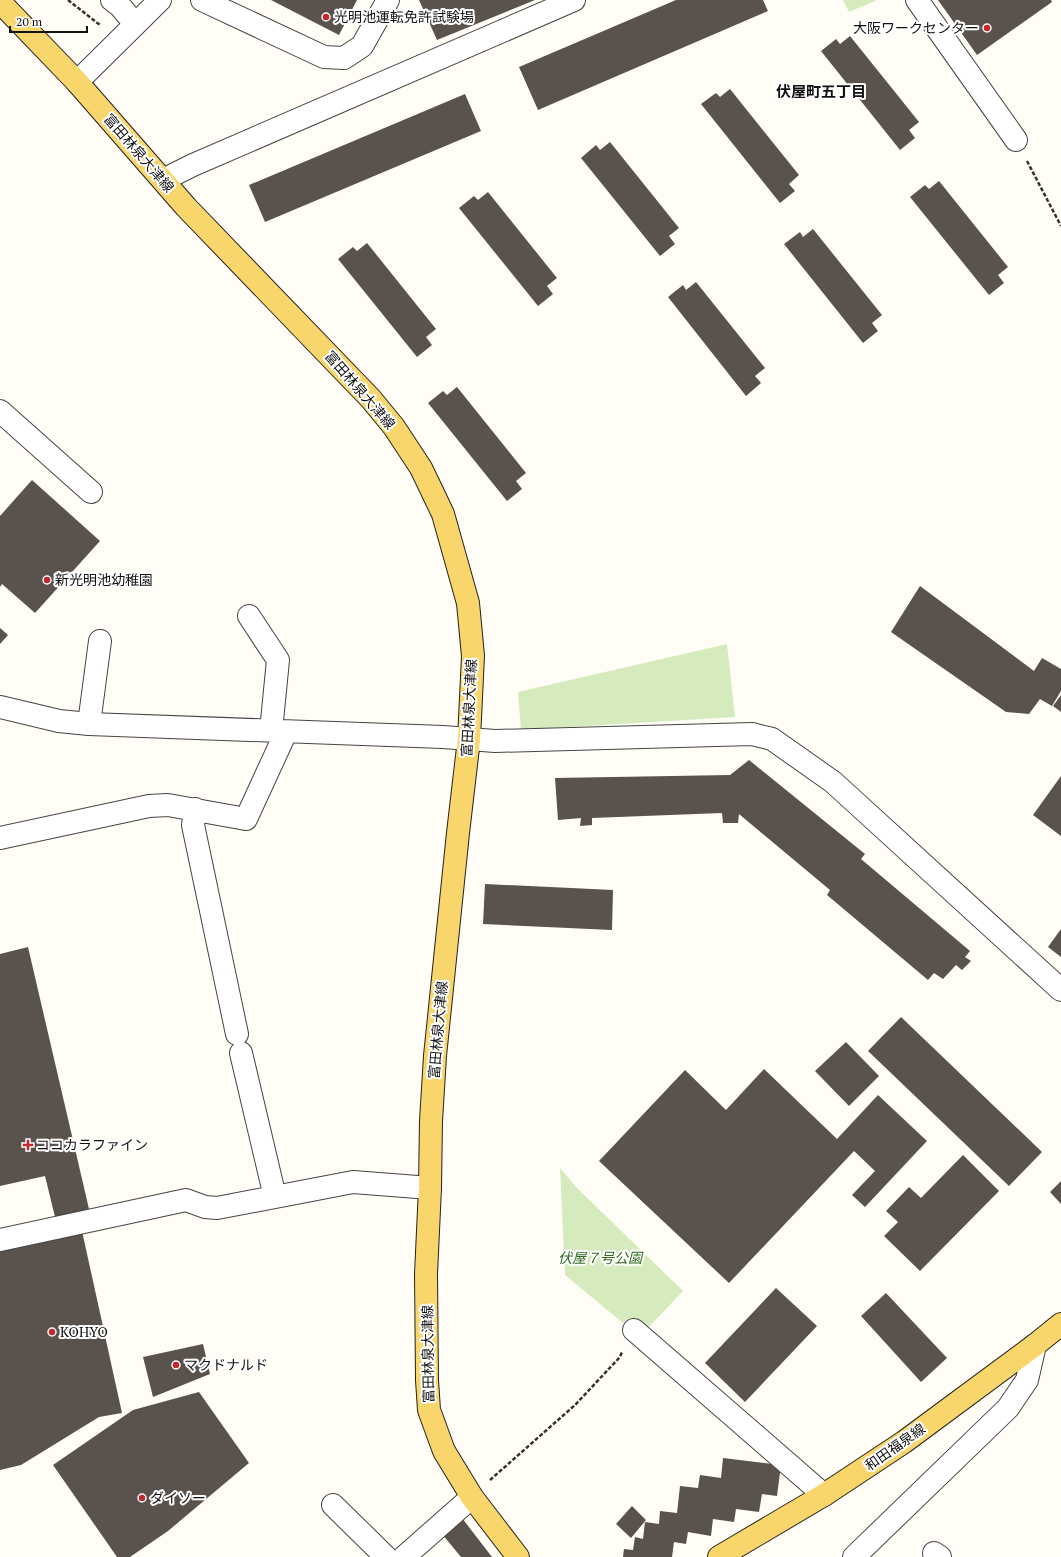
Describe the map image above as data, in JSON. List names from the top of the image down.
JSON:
{
  "streets": {
    "main road": ["富田林泉大津線", "和田福泉線"]
  },
  "districts": ["伏屋町五丁目"],
  "parks": ["伏屋７号公園"],
  "places": {
    "other": [
      "光明池運転免許試験場",
      "大阪ワークセンター",
      "新光明池幼稚園",
      "KOHYO",
      "マクドナルド",
      "ダイソー"
    ],
    "health": ["ココカラファイン"]
  },
  "scale_bar": "20 m"
}
